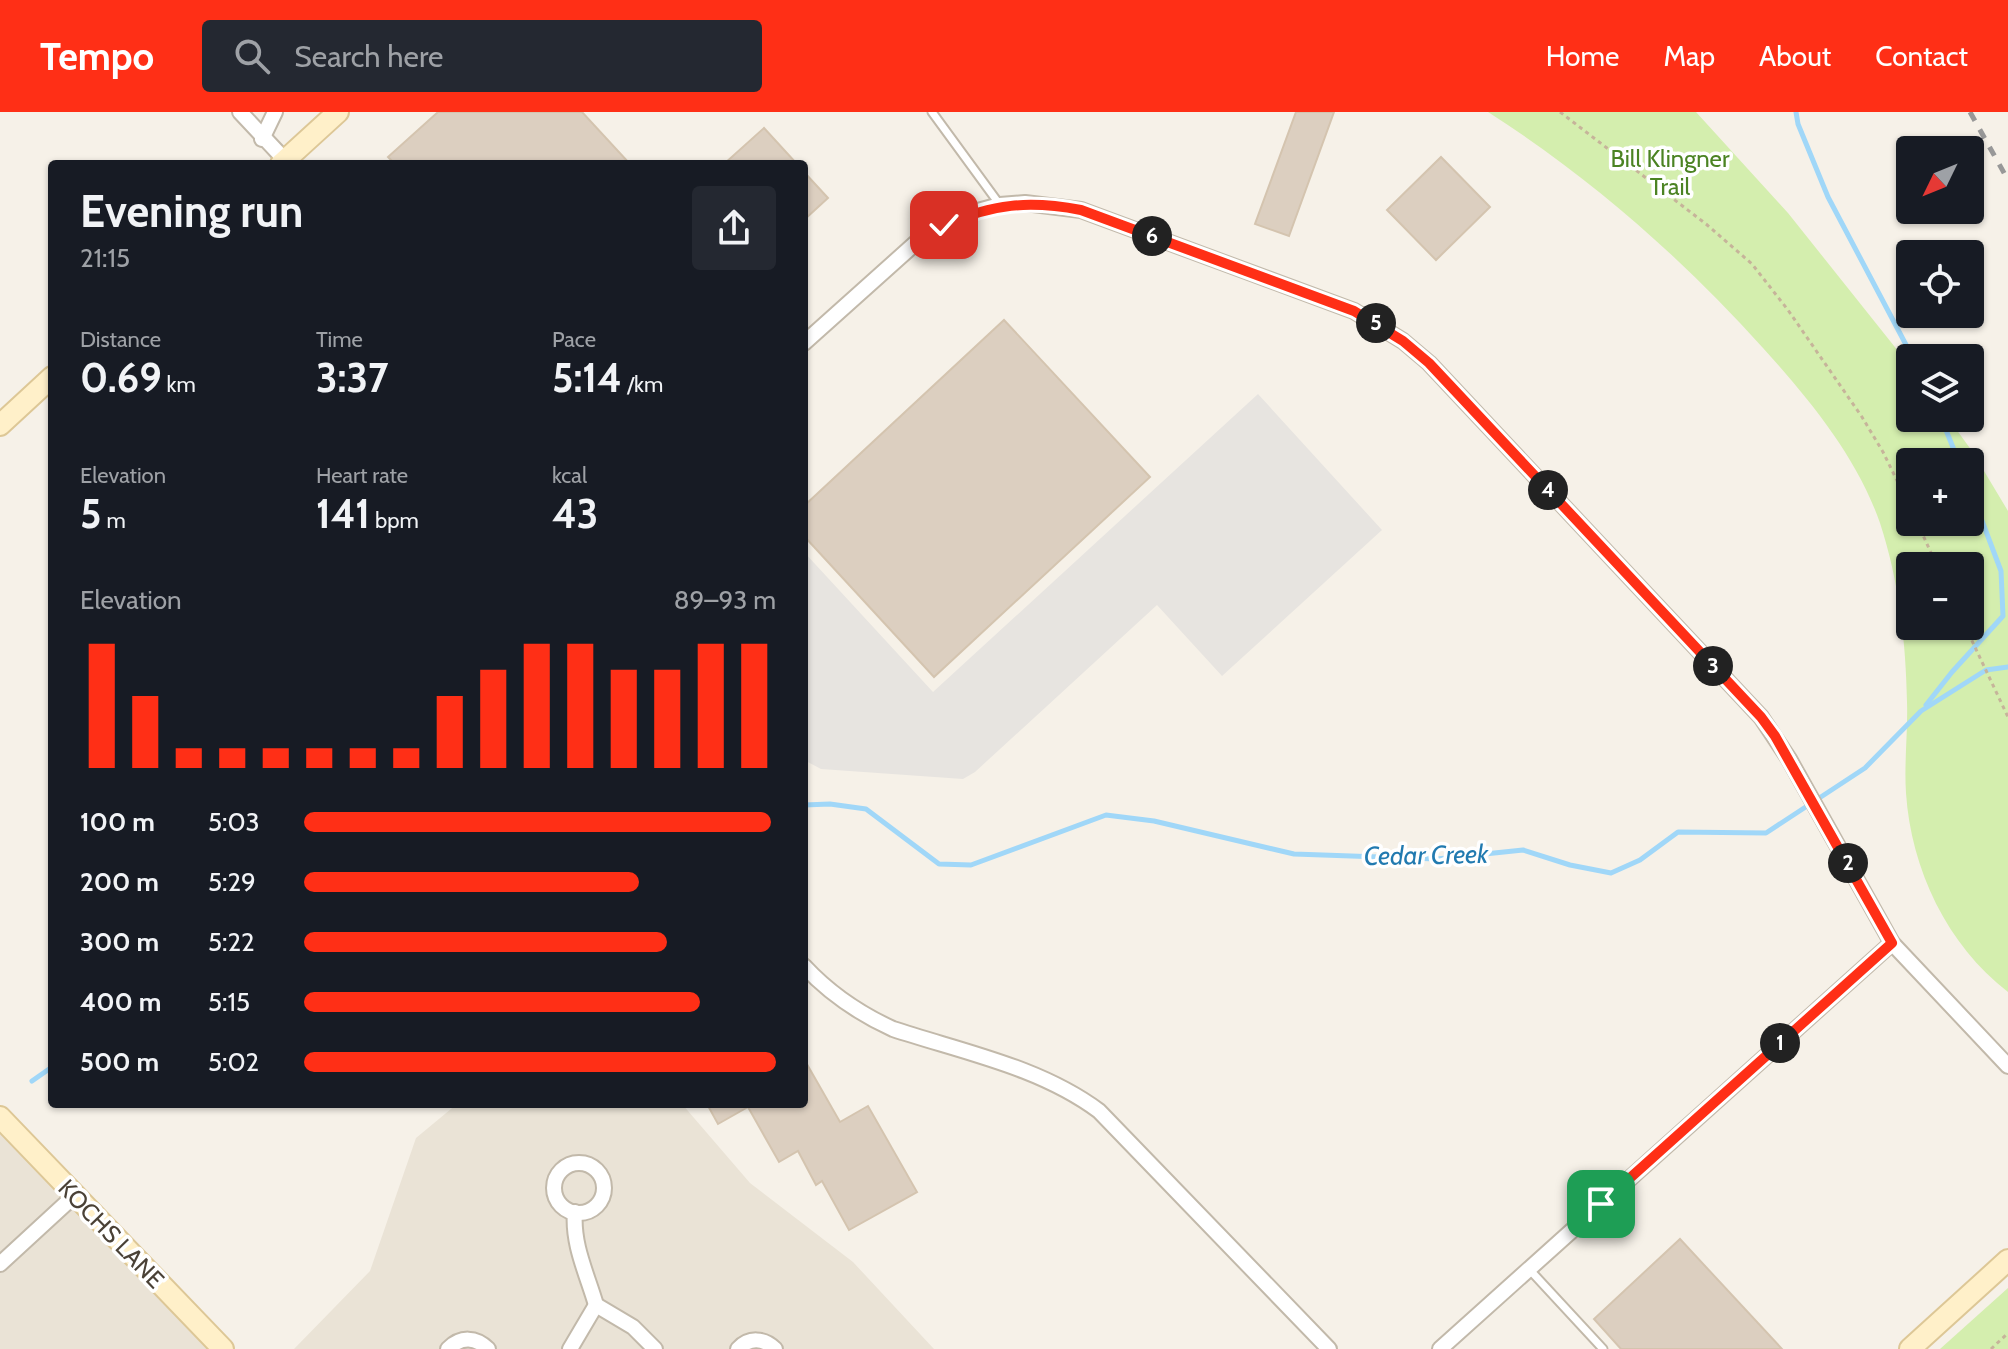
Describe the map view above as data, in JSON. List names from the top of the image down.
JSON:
{
  "streets": {
    "street": ["KOCHS LANE"]
  },
  "water": ["Cedar Creek"],
  "parks": ["Bill Klingner Trail"],
  "north": "bottom left",
  "page": {
    "header": "Tempo",
    "search": "Search here",
    "nav": [
      "Home",
      "Map",
      "About",
      "Contact"
    ],
    "map_buttons": ["+", "−"],
    "heading": ["Evening run", "21:15"],
    "pins": [
      "6",
      "5",
      "4",
      "3",
      "2",
      "1"
    ],
    "stats": [
      ["Distance", "0.69 km"],
      ["Time", "3:37"],
      ["Pace", "5:14 /km"],
      ["Elevation", "5 m"],
      ["Heart rate", "141 bpm"],
      ["kcal", "43"]
    ],
    "chart": ["Elevation", "89–93 m"],
    "list": [
      {
        "name": "100 m",
        "note": "5:03"
      },
      {
        "name": "200 m",
        "note": "5:29"
      },
      {
        "name": "300 m",
        "note": "5:22"
      },
      {
        "name": "400 m",
        "note": "5:15"
      },
      {
        "name": "500 m",
        "note": "5:02"
      }
    ]
  }
}
